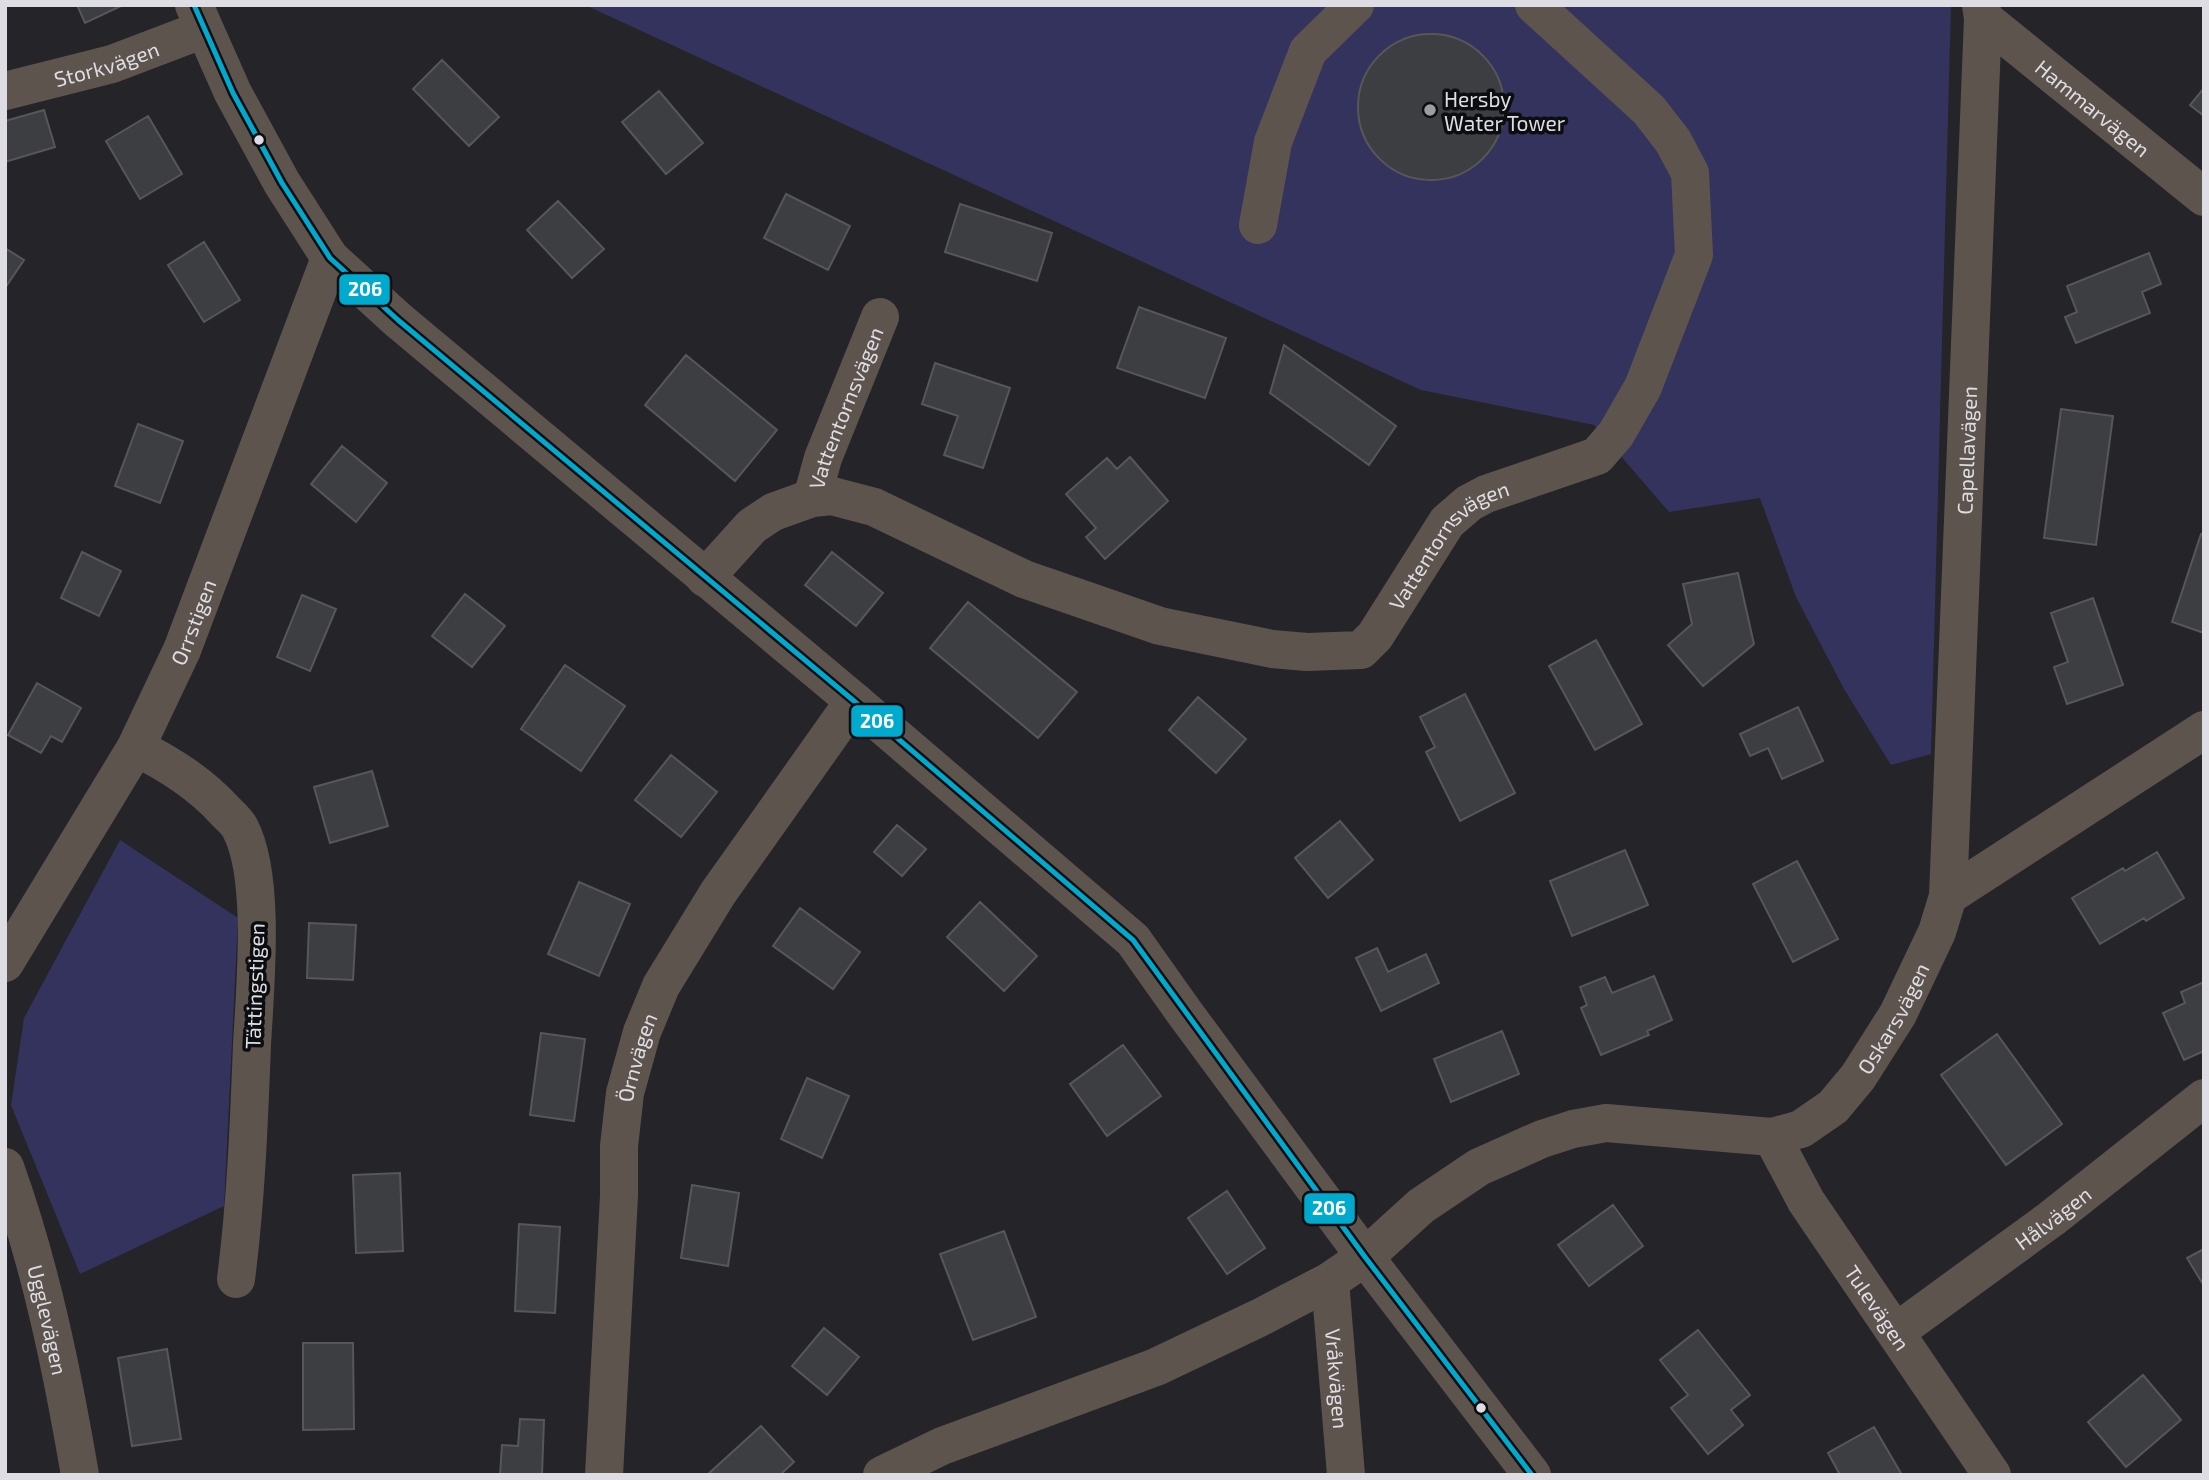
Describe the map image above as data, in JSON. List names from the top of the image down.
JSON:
{
  "streets": {
    "street": [
      "Storkvägen",
      "Hammarvägen",
      "Vattentornsvägen",
      "Capellavägen",
      "Orrstigen",
      "Tättingstigen",
      "Oskarsvägen",
      "Örnvägen",
      "Hålvägen",
      "Tulevägen",
      "Ugglevägen",
      "Vråkvägen"
    ]
  },
  "crossings": [
    ["Hammarvägen", "Capellavägen"],
    ["Capellavägen", "Oskarsvägen"],
    ["Orrstigen", "Tättingstigen"],
    ["Oskarsvägen", "Tulevägen"],
    ["Oskarsvägen", "Vråkvägen"],
    ["Hålvägen", "Tulevägen"]
  ],
  "places": ["Hersby Water Tower"],
  "lines": ["transit line 206"]
}
